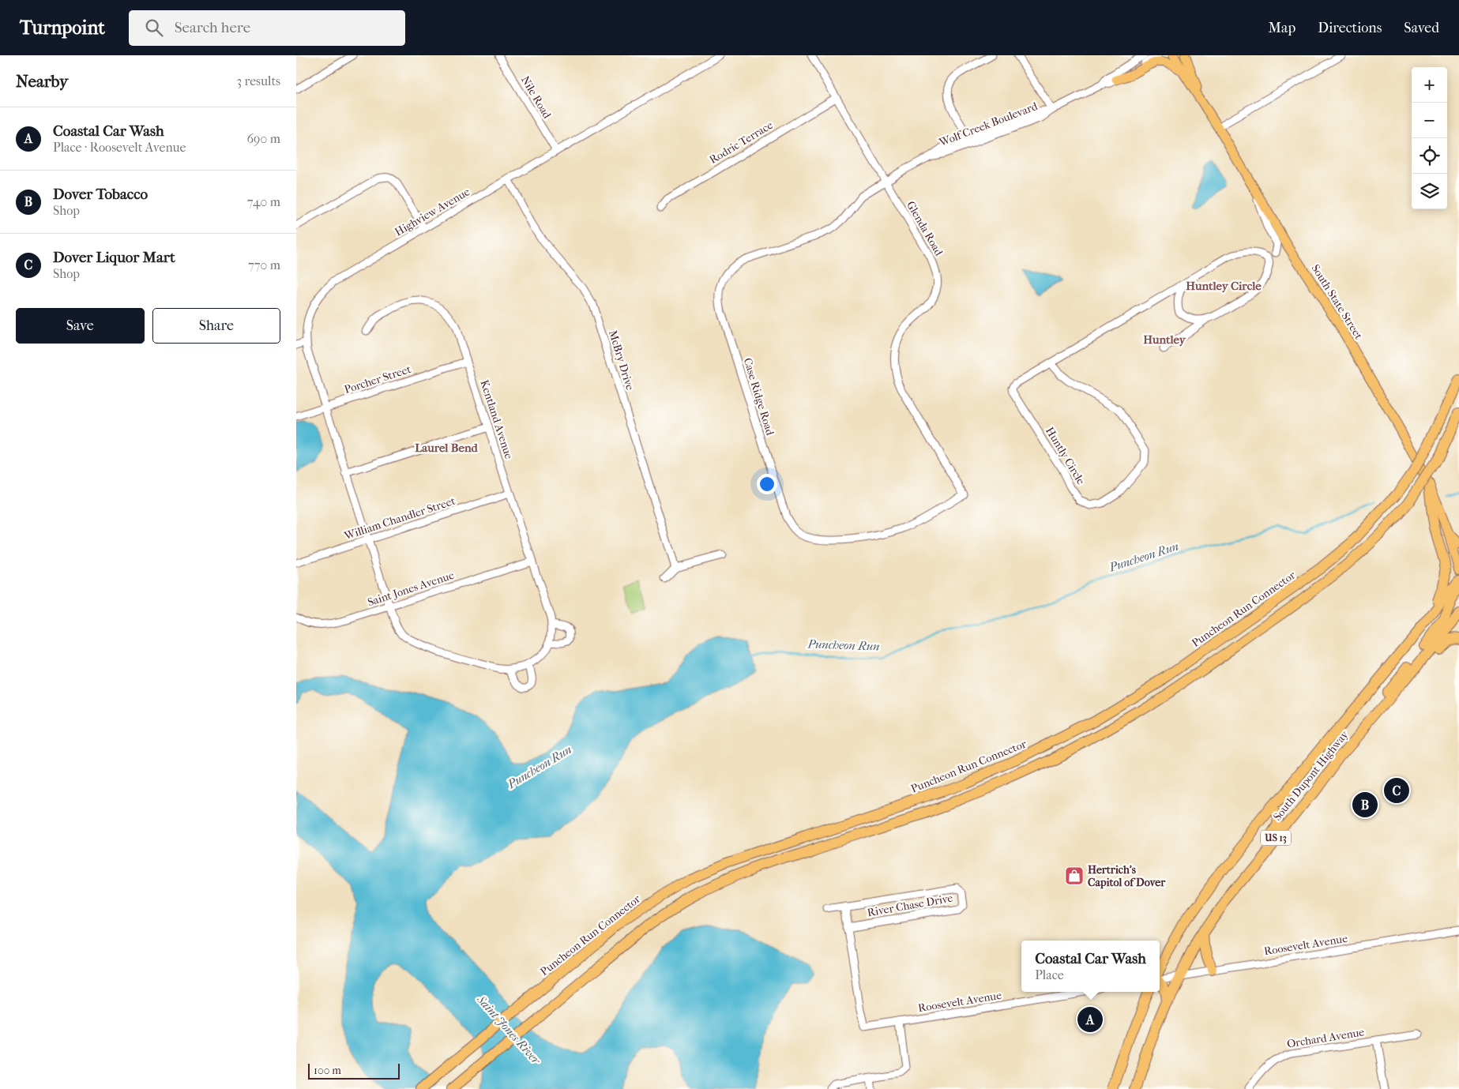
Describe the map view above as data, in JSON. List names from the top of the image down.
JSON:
{
  "streets": {
    "highway": ["Puncheon Run Connector", "South Dupont Highway", "US 13"],
    "main road": ["South State Street"],
    "street": [
      "Nile Road",
      "Wolf Creek Boulevard",
      "Rodric Terrace",
      "Highview Avenue",
      "Glenda Road",
      "McBry Drive",
      "Porcher Street",
      "Case Ridge Road",
      "Kentland Avenue",
      "Huntly Circle",
      "William Chandler Street",
      "Saint Jones Avenue",
      "River Chase Drive",
      "Roosevelt Avenue",
      "Orchard Avenue"
    ]
  },
  "crossings": [
    ["Nile Road", "Highview Avenue"],
    ["Wolf Creek Boulevard", "Glenda Road"],
    ["Wolf Creek Boulevard", "Case Ridge Road"],
    ["Rodric Terrace", "Glenda Road"],
    ["Highview Avenue", "McBry Drive"],
    ["Highview Avenue", "Porcher Street"],
    ["Highview Avenue", "Kentland Avenue"],
    ["Glenda Road", "Case Ridge Road"],
    ["Porcher Street", "Kentland Avenue"],
    ["Kentland Avenue", "William Chandler Street"],
    ["Kentland Avenue", "Saint Jones Avenue"],
    ["South Dupont Highway", "Roosevelt Avenue"],
    ["River Chase Drive", "Roosevelt Avenue"]
  ],
  "districts": ["Huntley Circle", "Huntley", "Laurel Bend"],
  "water": ["Puncheon Run", "Saint Jones River"],
  "places": {
    "shop": ["Hertrich’s Capitol of Dover"]
  },
  "scale_bar": "100 m",
  "page": {
    "header": "Turnpoint",
    "search": "Search here",
    "nav": ["Map", "Directions", "Saved"],
    "heading": ["Nearby", "3 results"],
    "map_buttons": ["+", "−"],
    "list": [
      {
        "mark": "A",
        "name": "Coastal Car Wash",
        "note": "Place · Roosevelt Avenue",
        "value": "690 m"
      },
      {
        "mark": "B",
        "name": "Dover Tobacco",
        "note": "Shop",
        "value": "740 m"
      },
      {
        "mark": "C",
        "name": "Dover Liquor Mart",
        "note": "Shop",
        "value": "770 m"
      }
    ],
    "buttons": ["Save", "Share"],
    "pins": ["C", "B", "A"],
    "popup": ["Coastal Car Wash", "Place"],
    "scale": "100 m"
  }
}
